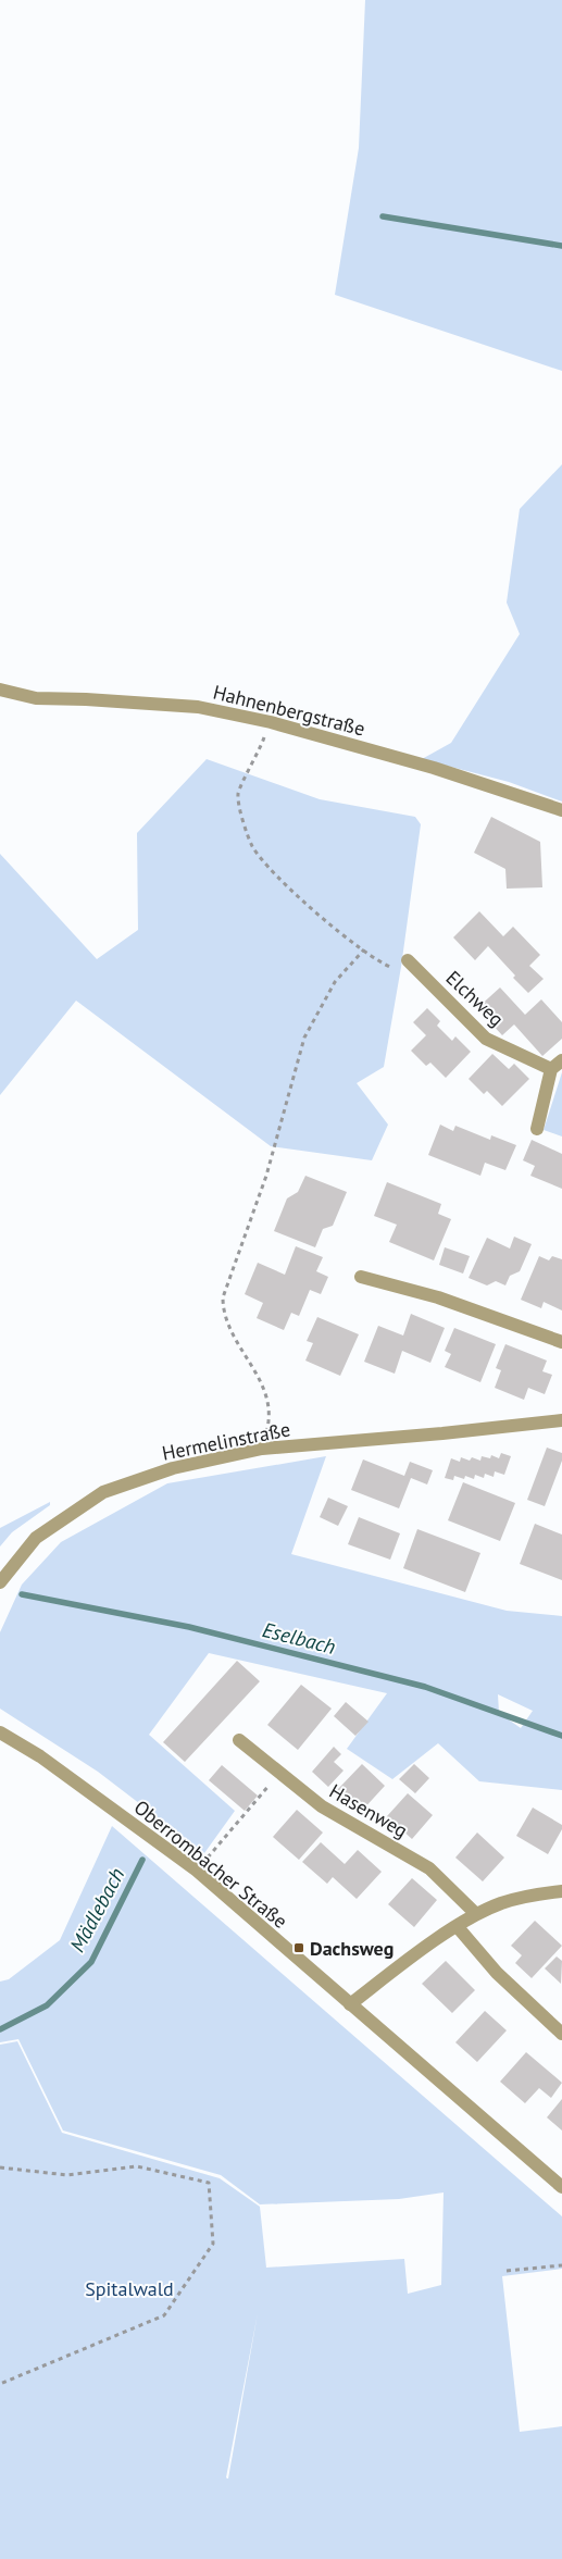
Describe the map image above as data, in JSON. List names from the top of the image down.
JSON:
{
  "streets": {
    "street": [
      "Hahnenbergstraße",
      "Elchweg",
      "Hermelinstraße",
      "Hasenweg",
      "Oberrombacher Straße"
    ]
  },
  "water": ["Eselbach", "Mädlebach"],
  "parks": ["Spitalwald"],
  "places": {
    "transit": ["Dachsweg"]
  }
}
